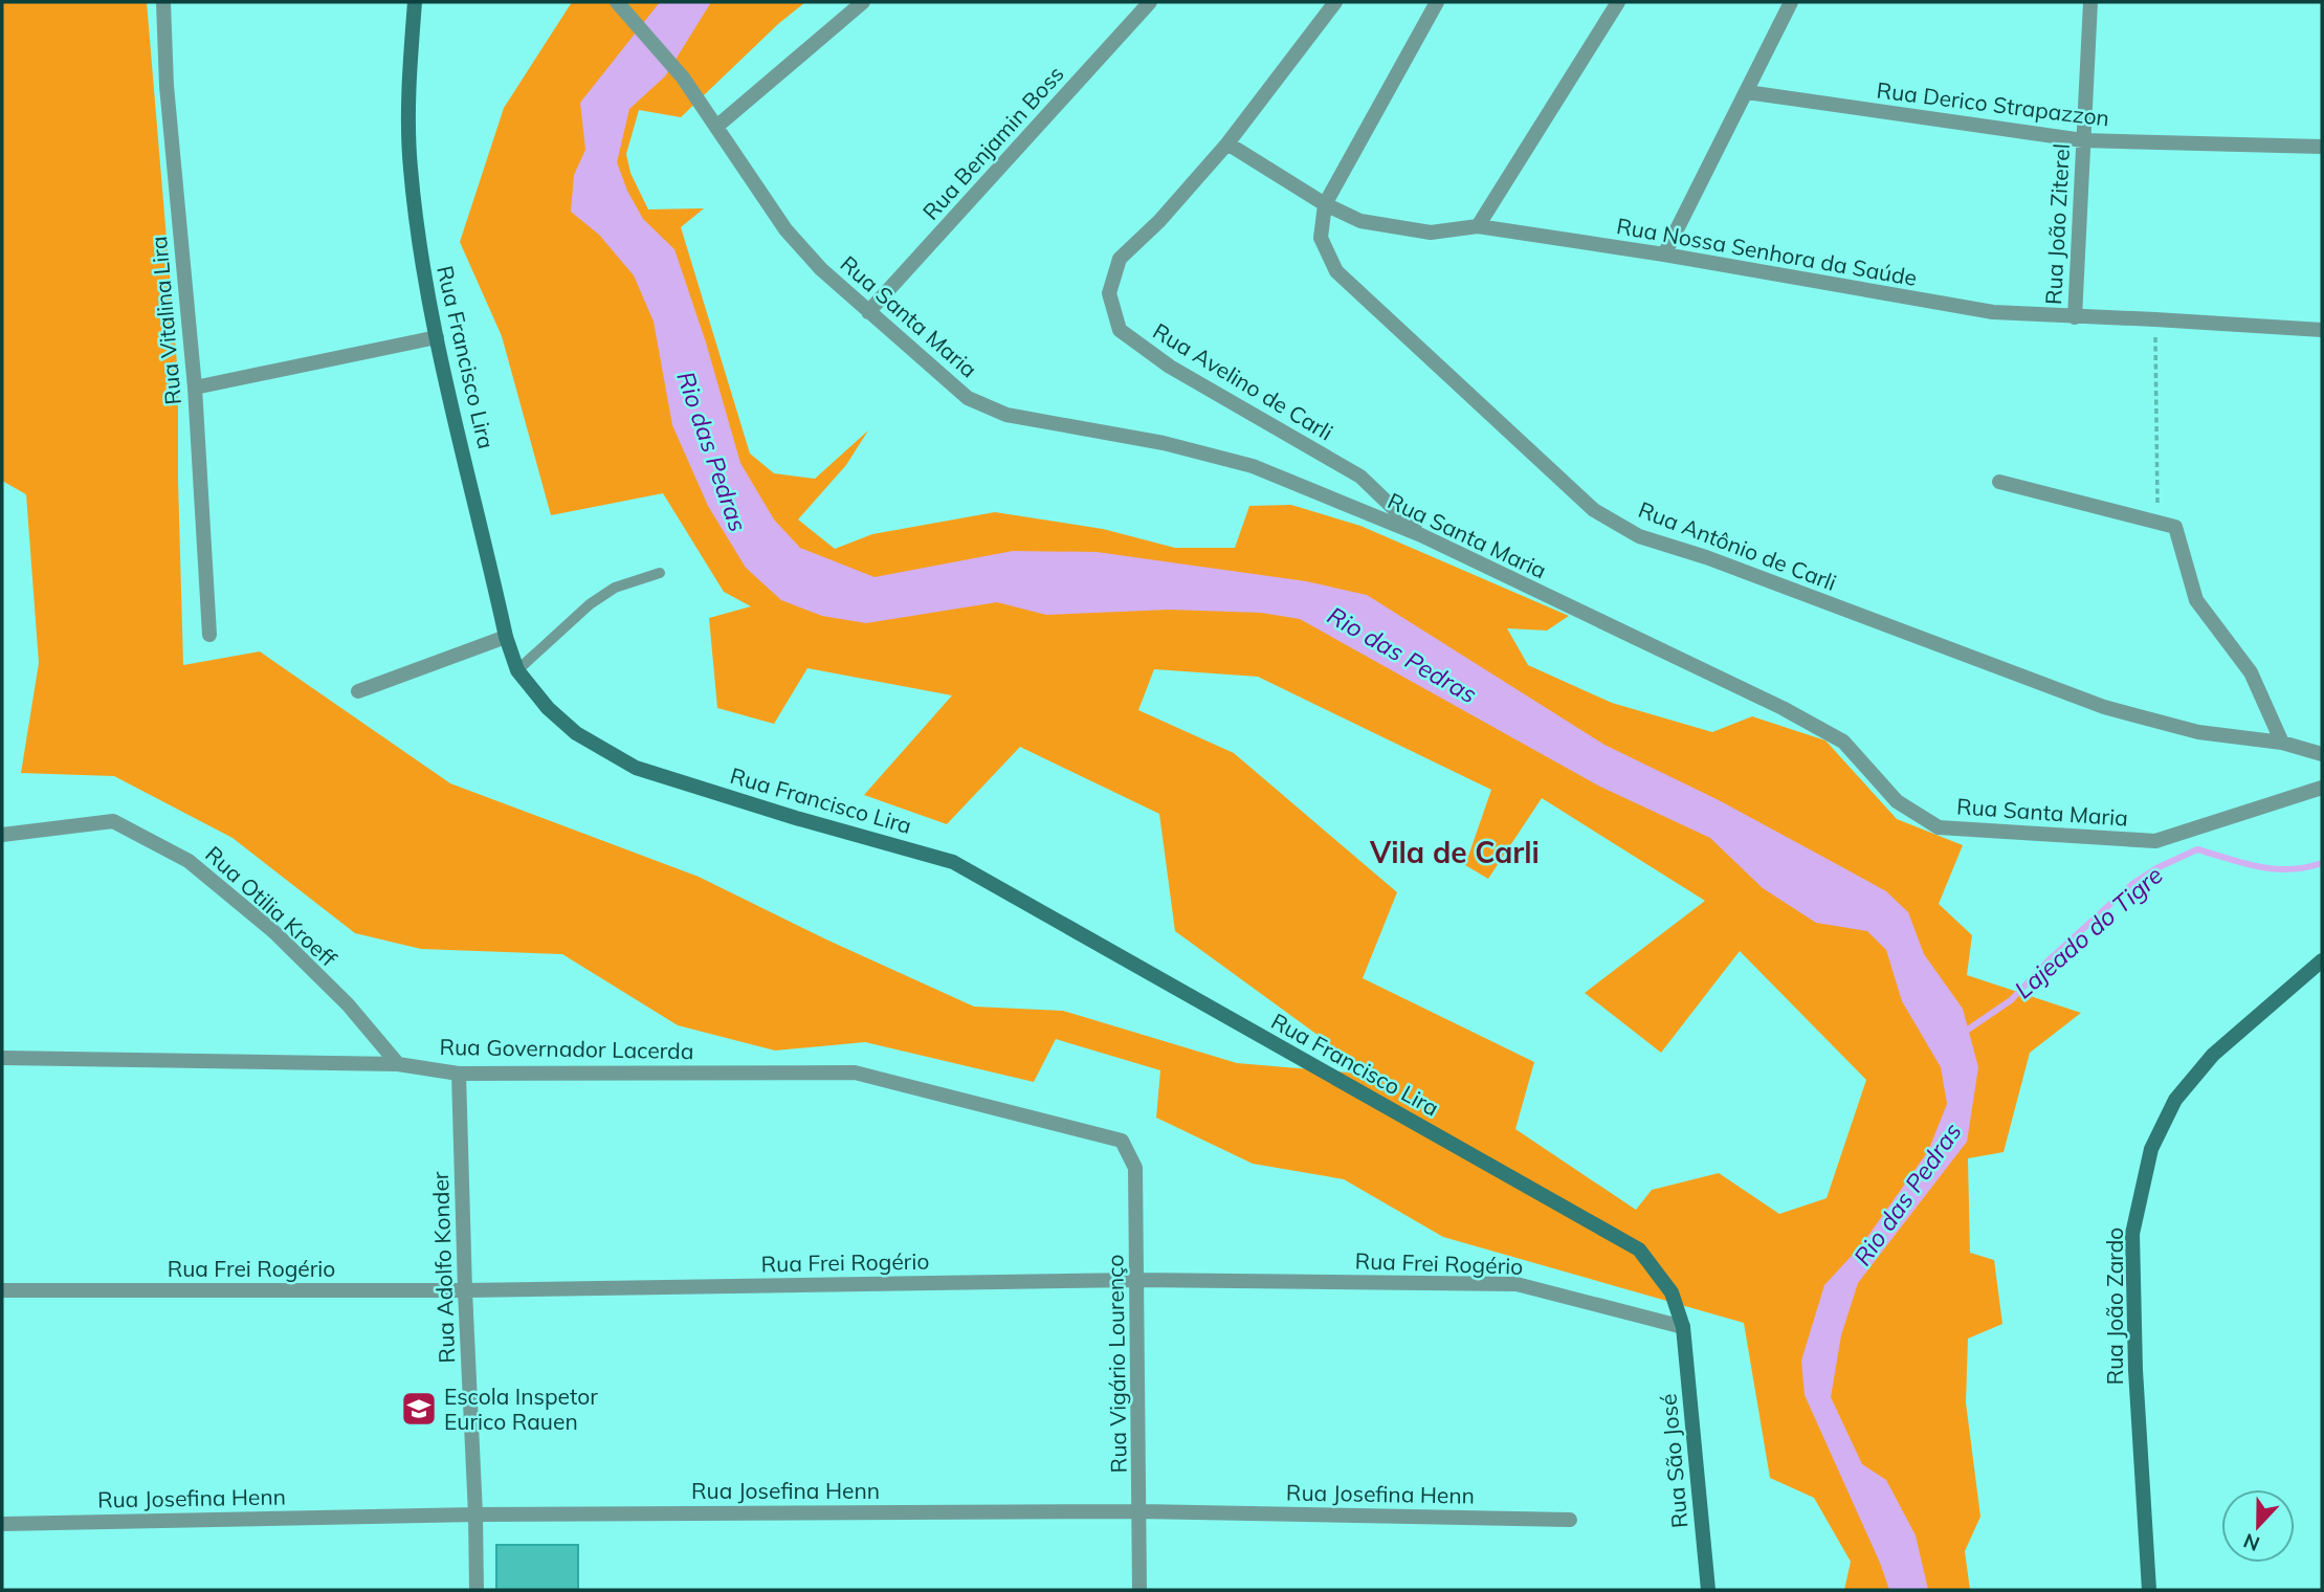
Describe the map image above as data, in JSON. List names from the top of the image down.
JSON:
{
  "streets": {
    "street": [
      "Rua Derico Strapazzon",
      "Rua Benjamin Boss",
      "Rua João Ziterel",
      "Rua Nossa Senhora da Saúde",
      "Rua Santa Maria",
      "Rua Vitalina Lira",
      "Rua Francisco Lira",
      "Rua Avelino de Carli",
      "Rua Antônio de Carli",
      "Rua Otilia Kroeff",
      "Rua Governador Lacerda",
      "Rua Frei Rogério",
      "Rua Adolfo Konder",
      "Rua João Zardo",
      "Rua Vigário Lourenço",
      "Rua São José",
      "Rua Josefina Henn"
    ]
  },
  "crossings": [
    ["Rua Derico Strapazzon", "Rua João Ziterel"],
    ["Rua Benjamin Boss", "Rua Santa Maria"],
    ["Rua João Ziterel", "Rua Nossa Senhora da Saúde"],
    ["Rua Nossa Senhora da Saúde", "Rua Avelino de Carli"],
    ["Rua Nossa Senhora da Saúde", "Rua Antônio de Carli"],
    ["Rua Santa Maria", "Rua Avelino de Carli"],
    ["Rua Francisco Lira", "Rua Frei Rogério"],
    ["Rua Francisco Lira", "Rua São José"],
    ["Rua Otilia Kroeff", "Rua Governador Lacerda"],
    ["Rua Governador Lacerda", "Rua Adolfo Konder"],
    ["Rua Governador Lacerda", "Rua Vigário Lourenço"],
    ["Rua Frei Rogério", "Rua Adolfo Konder"],
    ["Rua Frei Rogério", "Rua Vigário Lourenço"],
    ["Rua Frei Rogério", "Rua São José"],
    ["Rua Adolfo Konder", "Rua Josefina Henn"],
    ["Rua Vigário Lourenço", "Rua Josefina Henn"]
  ],
  "districts": ["Vila de Carli"],
  "water": ["Rio das Pedras", "Lajeado do Tigre"],
  "places": {
    "school or university": ["Escola Inspetor Eurico Rauen"]
  },
  "north": "bottom"
}
